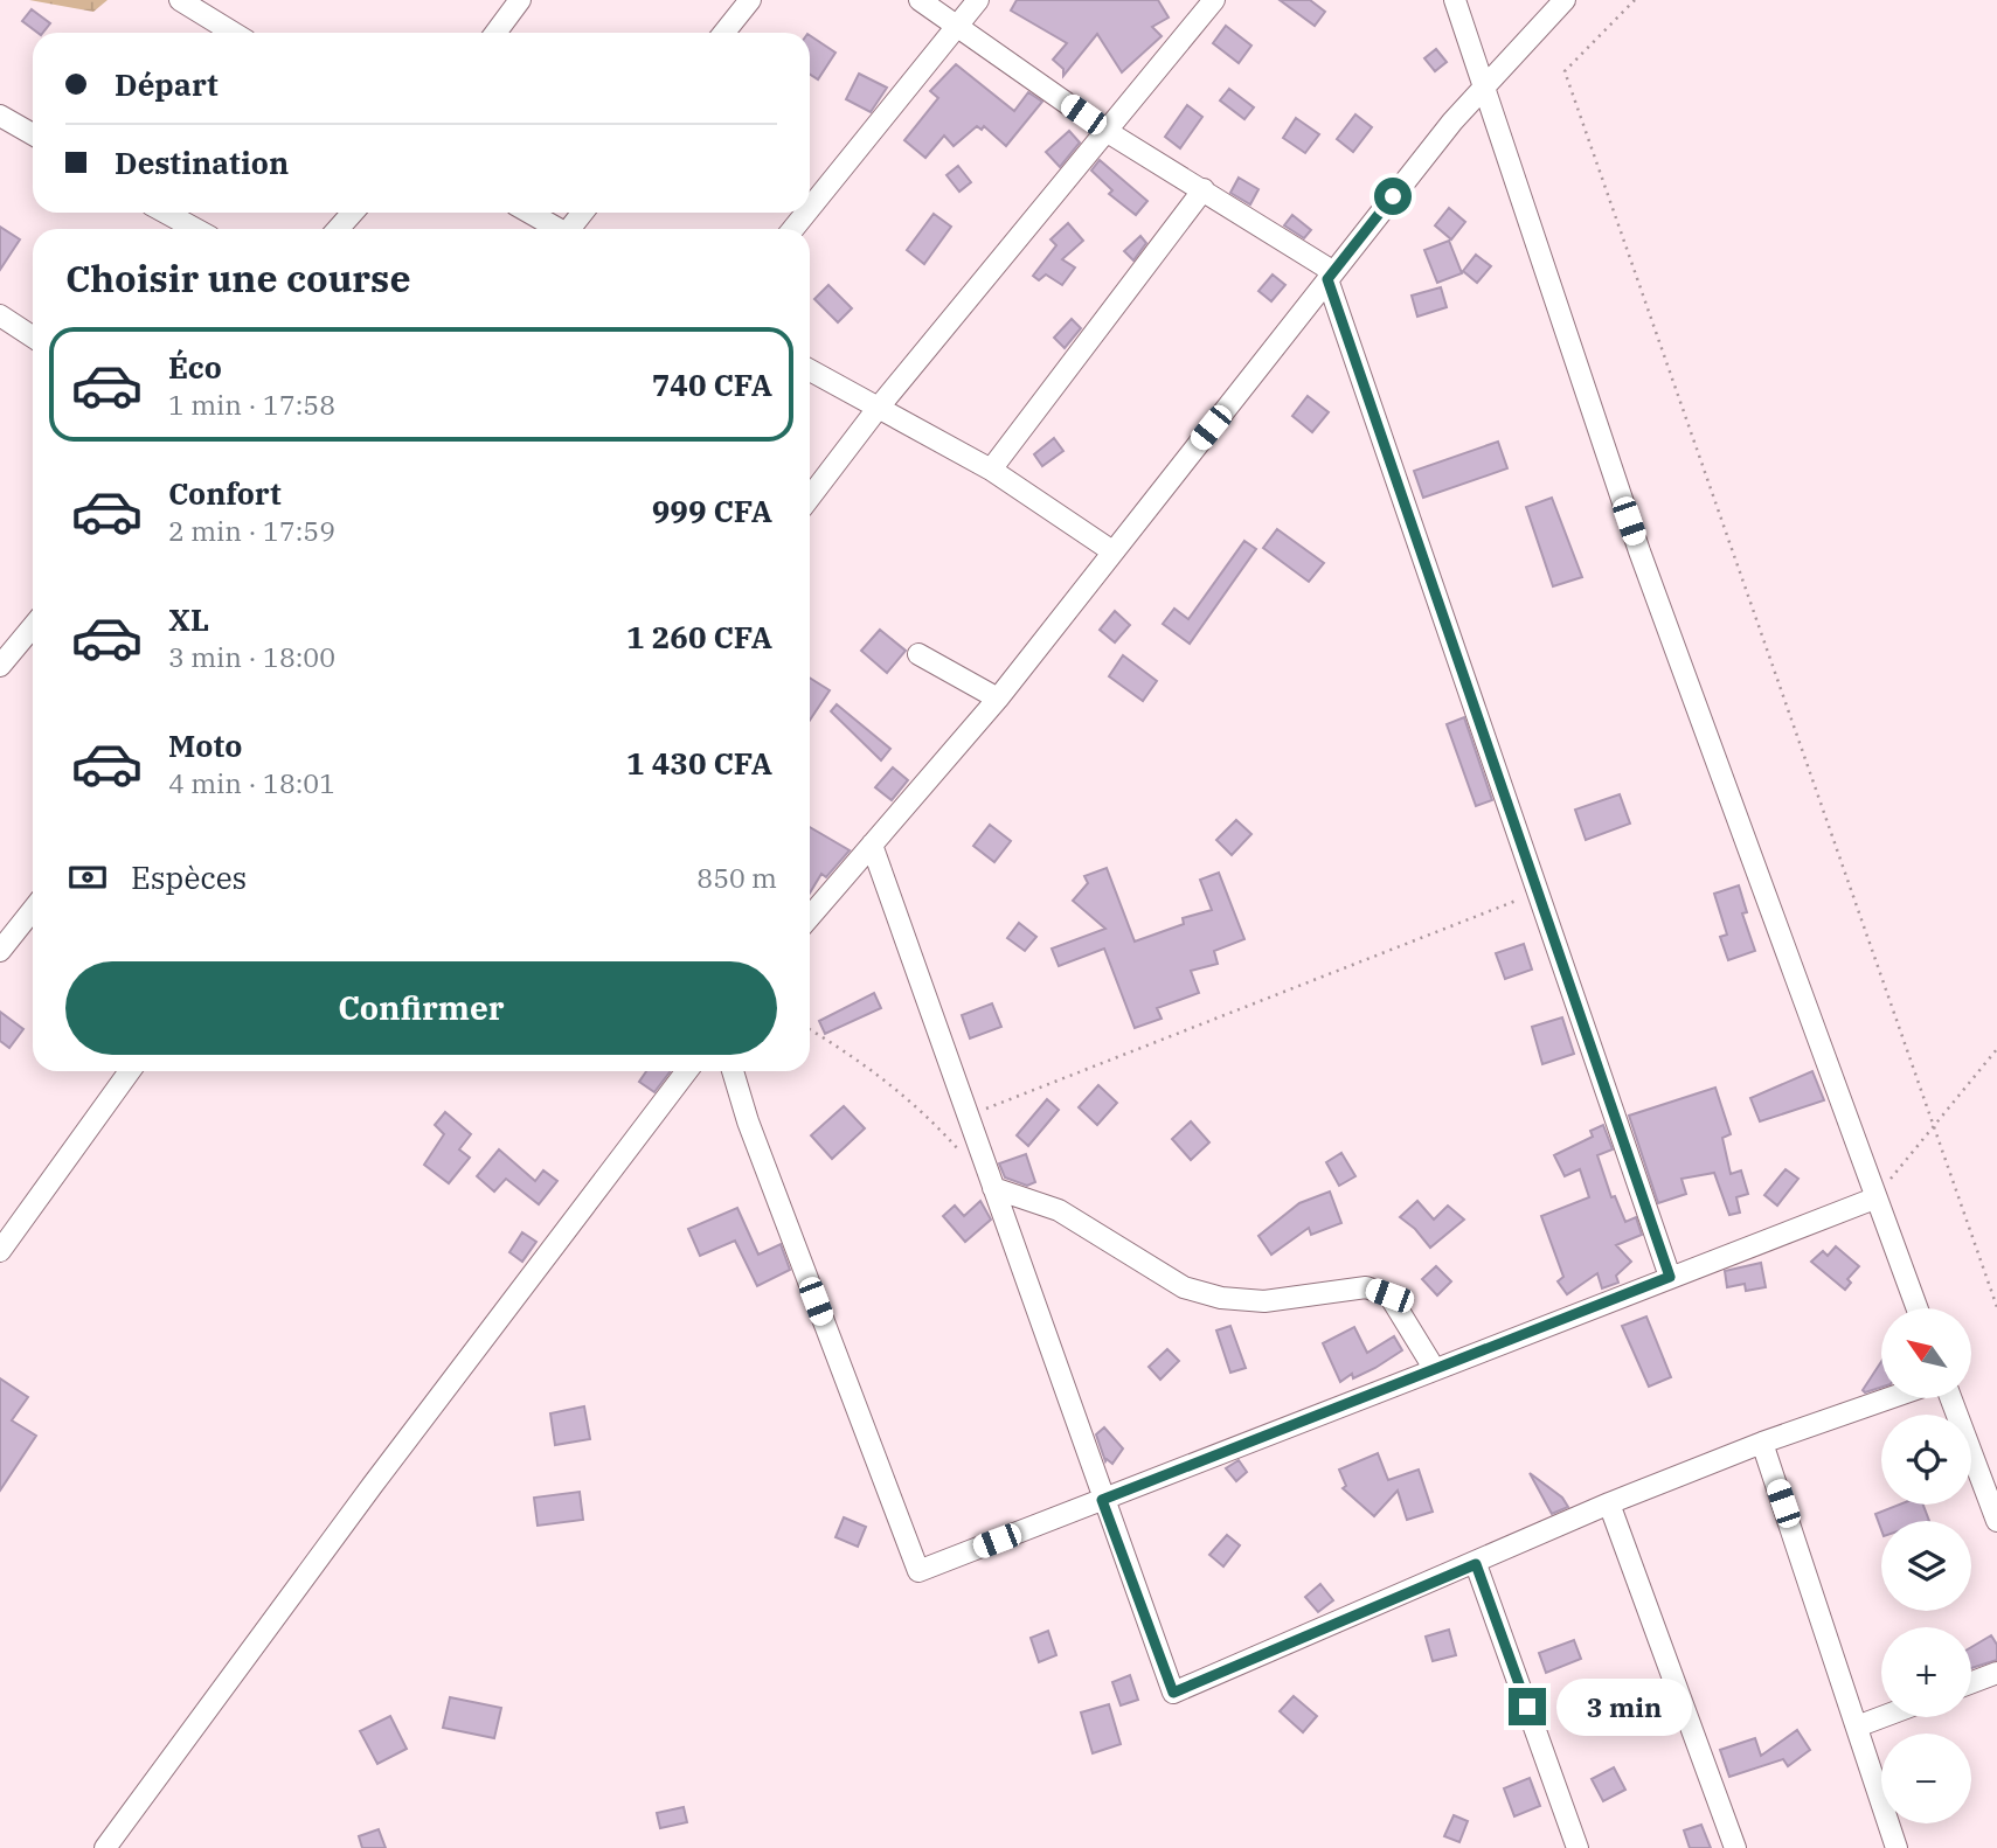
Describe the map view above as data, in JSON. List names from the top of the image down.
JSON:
{
  "north": "top left",
  "page": {
    "banner": ["Départ", "Destination"],
    "heading": "Choisir une course",
    "list": [
      {
        "name": "Éco",
        "note": "1 min · 17:58",
        "value": "740 CFA"
      },
      {
        "name": "Confort",
        "note": "2 min · 17:59",
        "value": "999 CFA"
      },
      {
        "name": "XL",
        "note": "3 min · 18:00",
        "value": "1 260 CFA"
      },
      {
        "name": "Moto",
        "note": "4 min · 18:01",
        "value": "1 430 CFA"
      }
    ],
    "pay": ["Espèces", "850 m"],
    "buttons": "Confirmer",
    "map_buttons": ["+", "−"],
    "bubble": "3 min"
  }
}
